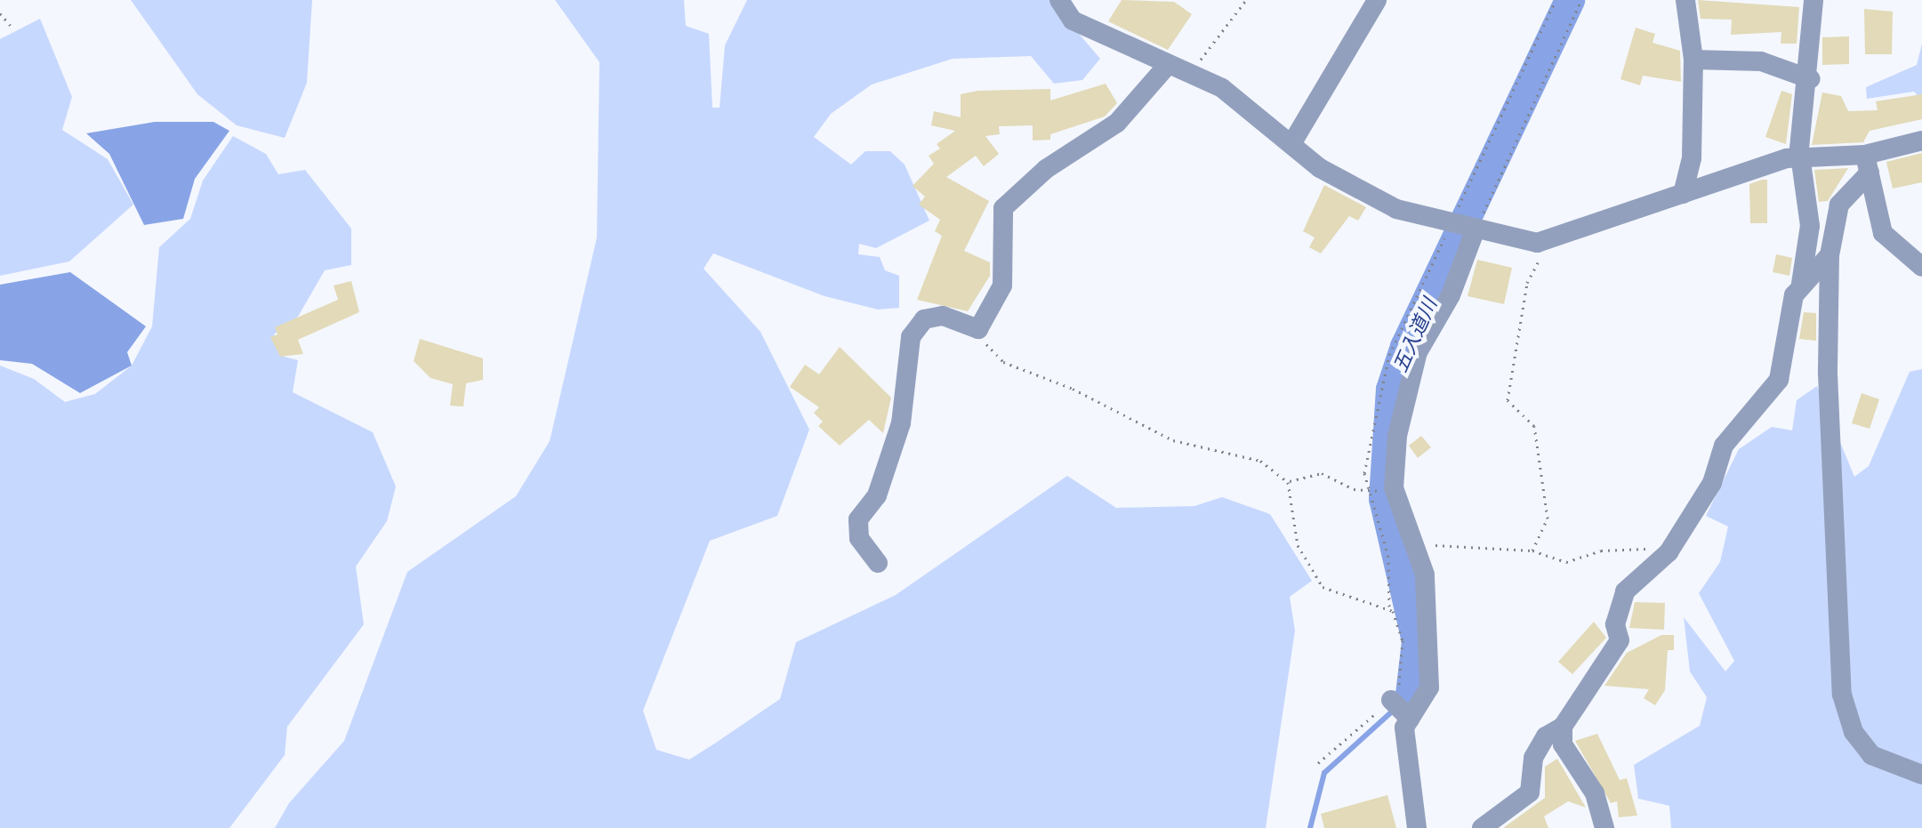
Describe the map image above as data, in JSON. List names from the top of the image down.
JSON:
{
  "water": ["五入道川"]
}
